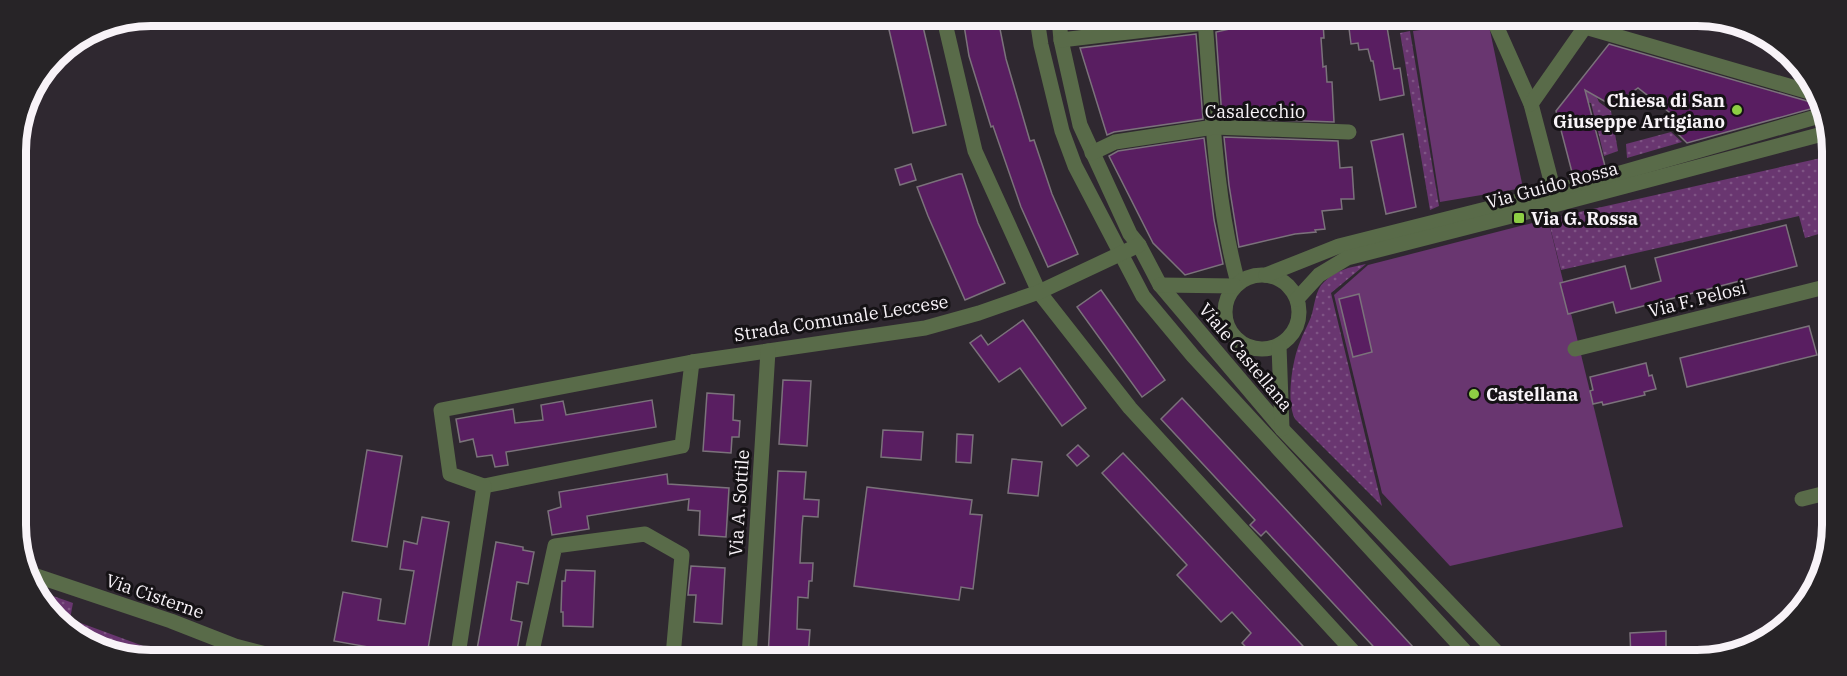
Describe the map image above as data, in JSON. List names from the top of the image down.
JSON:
{
  "streets": {
    "street": [
      "Casalecchio",
      "Via Guido Rossa",
      "Via F. Pelosi",
      "Strada Comunale Leccese",
      "Viale Castellana",
      "Via A. Sottile",
      "Via Cisterne"
    ]
  },
  "crossings": [
    ["Casalecchio", "Viale Castellana"],
    ["Strada Comunale Leccese", "Viale Castellana"],
    ["Strada Comunale Leccese", "Via A. Sottile"]
  ],
  "places": {
    "other": ["Chiesa di San Giuseppe Artigiano", "Castellana"],
    "transit": ["Via G. Rossa"]
  }
}
